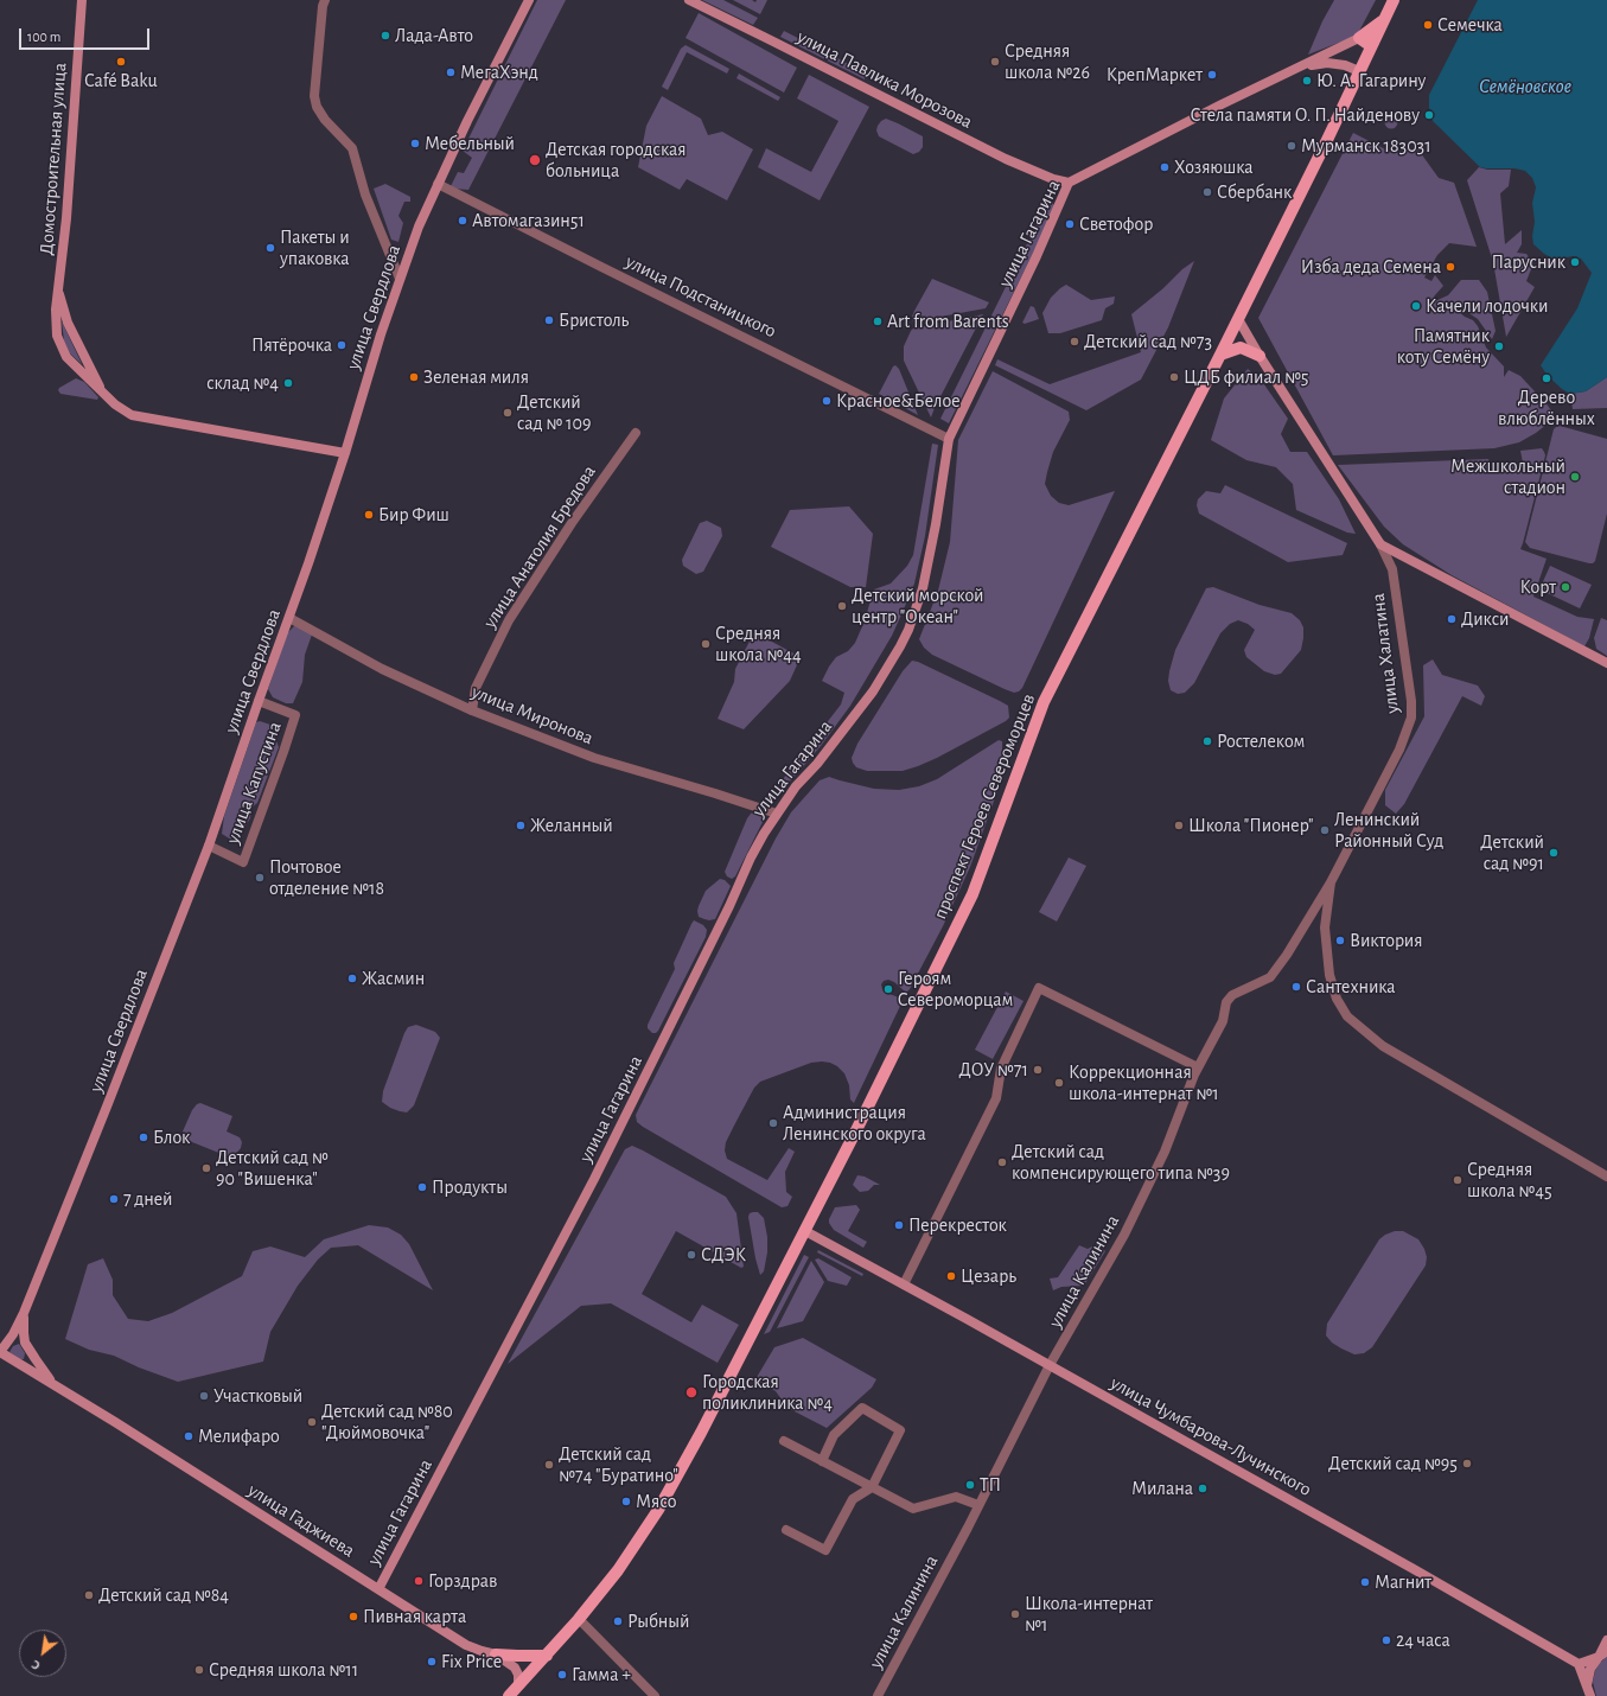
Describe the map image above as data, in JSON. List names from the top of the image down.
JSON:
{
  "streets": {
    "main road": ["проспект Героев Североморцев"],
    "street": [
      "улица Павлика Морозова",
      "Домостроительная улица",
      "улица Гагарина",
      "улица Подстаницкого",
      "улица Свердлова",
      "улица Анатолия Бредова",
      "улица Халатина",
      "улица Миронова",
      "улица Капустина",
      "улица Калинина",
      "улица Чумбарова-Лучинского",
      "улица Гаджиева"
    ]
  },
  "crossings": [
    ["улица Павлика Морозова", "улица Гагарина"],
    ["Домостроительная улица", "улица Свердлова"],
    ["улица Гагарина", "улица Подстаницкого"],
    ["улица Гагарина", "улица Миронова"],
    ["улица Гагарина", "проспект Героев Североморцев"],
    ["улица Гагарина", "улица Гаджиева"],
    ["улица Подстаницкого", "улица Свердлова"],
    ["улица Свердлова", "улица Миронова"],
    ["улица Свердлова", "улица Капустина"],
    ["улица Свердлова", "улица Гаджиева"],
    ["улица Анатолия Бредова", "улица Миронова"],
    ["улица Халатина", "улица Калинина"],
    ["проспект Героев Североморцев", "улица Чумбарова-Лучинского"],
    ["проспект Героев Североморцев", "улица Гаджиева"],
    ["улица Калинина", "улица Чумбарова-Лучинского"]
  ],
  "water": ["Семёновское"],
  "places": [
    "Семечка",
    "Лада-Авто",
    "Café Baku",
    "Средняя школа №26",
    "МегаХэнд",
    "КрепМаркет",
    "Ю. А. Гагарину",
    "Стела памяти О. П. Найденову",
    "Мебельный",
    "Мурманск 183031",
    "Детская городская больница",
    "Хозяюшка",
    "Сбербанк",
    "Автомагазин51",
    "Светофор",
    "Пакеты и упаковка",
    "Парусник",
    "Изба деда Семена",
    "Качели лодочки",
    "Бристоль",
    "Art from Barents",
    "Детский сад №73",
    "Пятёрочка",
    "Памятник коту Семёну",
    "Зеленая миля",
    "ЦДБ филиал №5",
    "Дерево влюблённых",
    "склад №4",
    "Красное&Белое",
    "Детский сад № 109",
    "Межшкольный стадион",
    "Бир Фиш",
    "Корт",
    "Детский морской центр \"Океан\"",
    "Дикси",
    "Средняя школа №44",
    "Ростелеком",
    "Желанный",
    "Школа \"Пионер\"",
    "Ленинский Районный Суд",
    "Детский сад №91",
    "Почтовое отделение №18",
    "Виктория",
    "Жасмин",
    "Сантехника",
    "Героям Cевероморцам",
    "ДОУ №71",
    "Коррекционная школа-интернат №1",
    "Администрация Ленинского округа",
    "Блок",
    "Детский сад компенсирующего типа №39",
    "Детский сад № 90 \"Вишенка\"",
    "Средняя школа №45",
    "Продукты",
    "7 дней",
    "Перекресток",
    "СДЭК",
    "Цезарь",
    "Городская поликлиника №4",
    "Участковый",
    "Детский сад №80 \"Дюймовочка\"",
    "Мелифаро",
    "Детский сад №95",
    "Детский сад №74 \"Буратино\"",
    "ТП",
    "Милана",
    "Мясо",
    "Горздрав",
    "Магнит",
    "Детский сад №84",
    "Школа-интернат №1",
    "Пивная карта",
    "Рыбный",
    "24 часа",
    "Fix Price",
    "Средняя школа №11",
    "Гамма +"
  ],
  "scale_bar": "100 m",
  "north": "bottom left"
}
